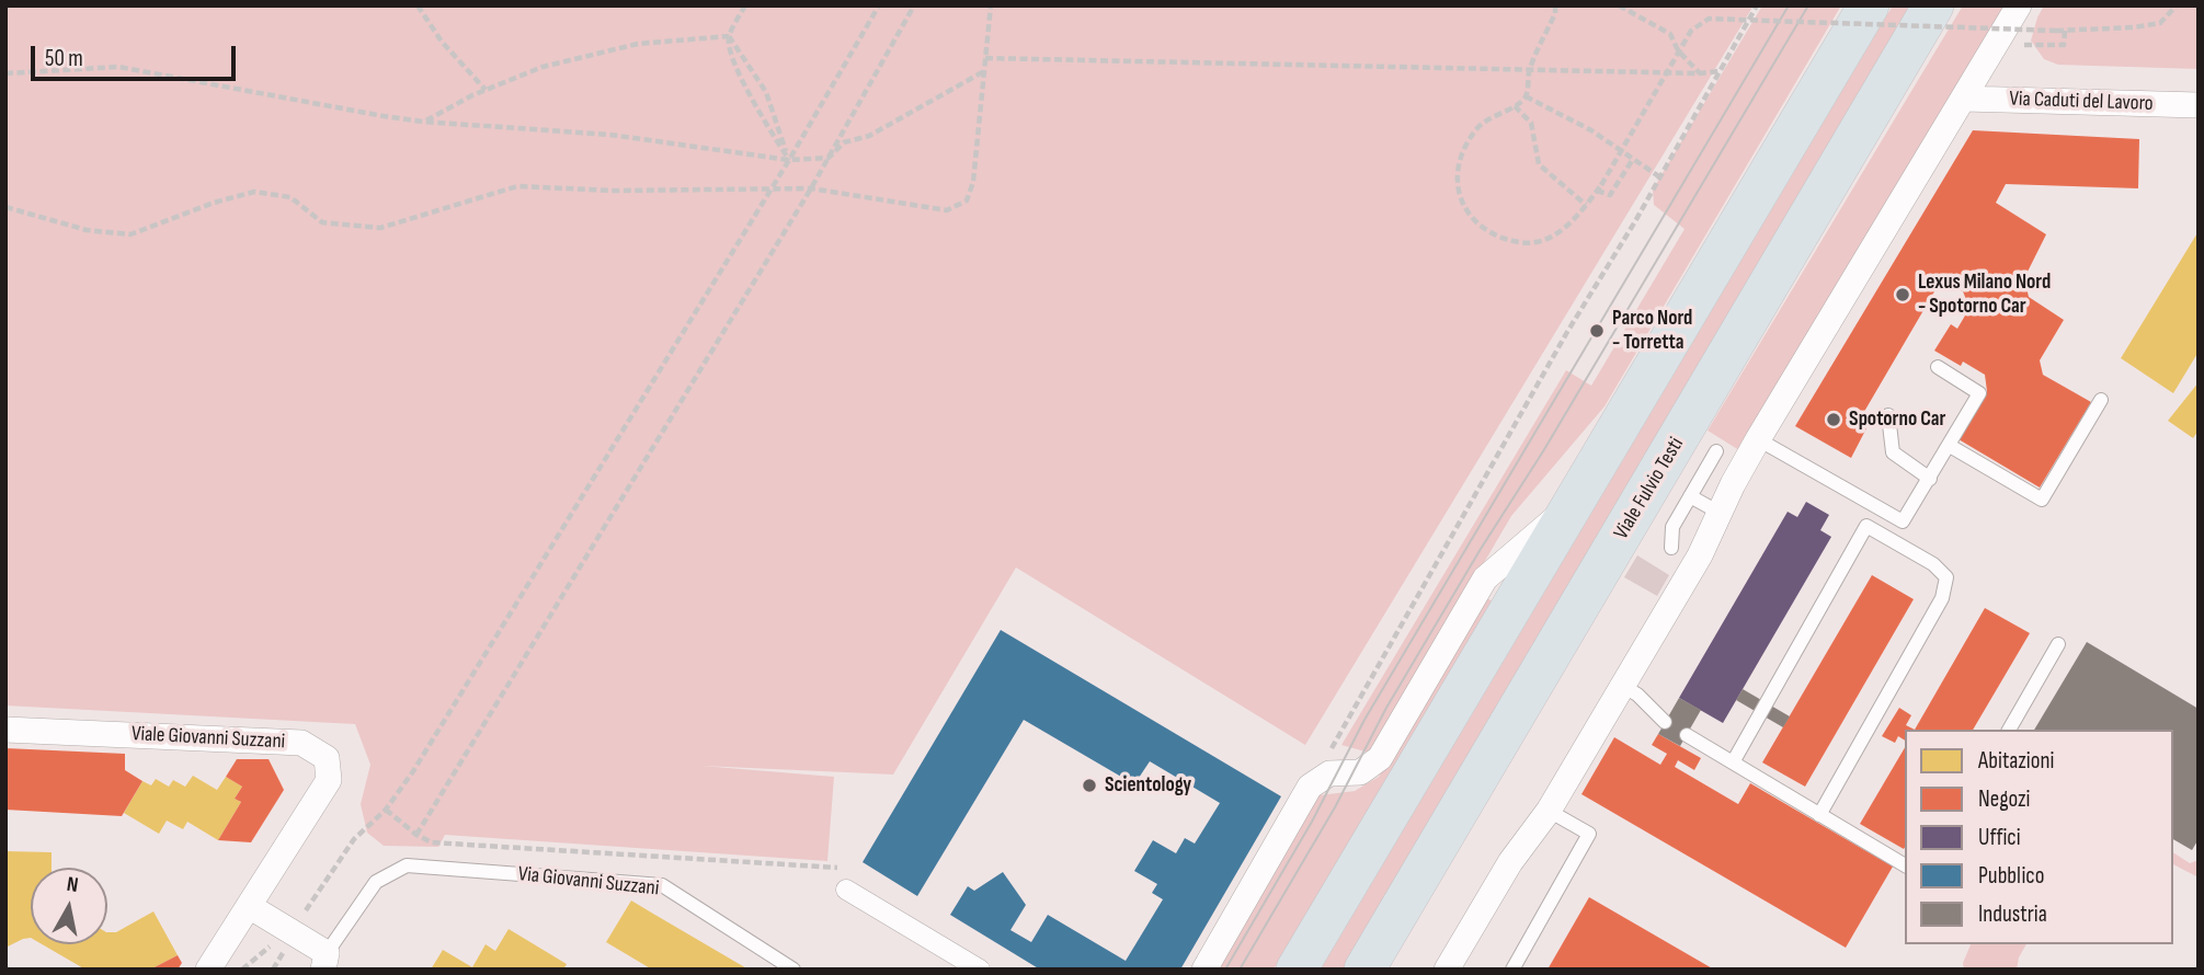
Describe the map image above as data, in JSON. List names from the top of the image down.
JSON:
{
  "streets": {
    "main road": ["Viale Fulvio Testi"],
    "street": ["Via Caduti del Lavoro", "Viale Giovanni Suzzani"],
    "lane": ["Via Giovanni Suzzani"]
  },
  "places": [
    "Lexus Milano Nord - Spotorno Car",
    "Parco Nord - Torretta",
    "Spotorno Car",
    "Scientology"
  ],
  "legend": [
    "Abitazioni",
    "Negozi",
    "Uffici",
    "Pubblico",
    "Industria"
  ],
  "scale_bar": "50 m",
  "north": "top"
}
